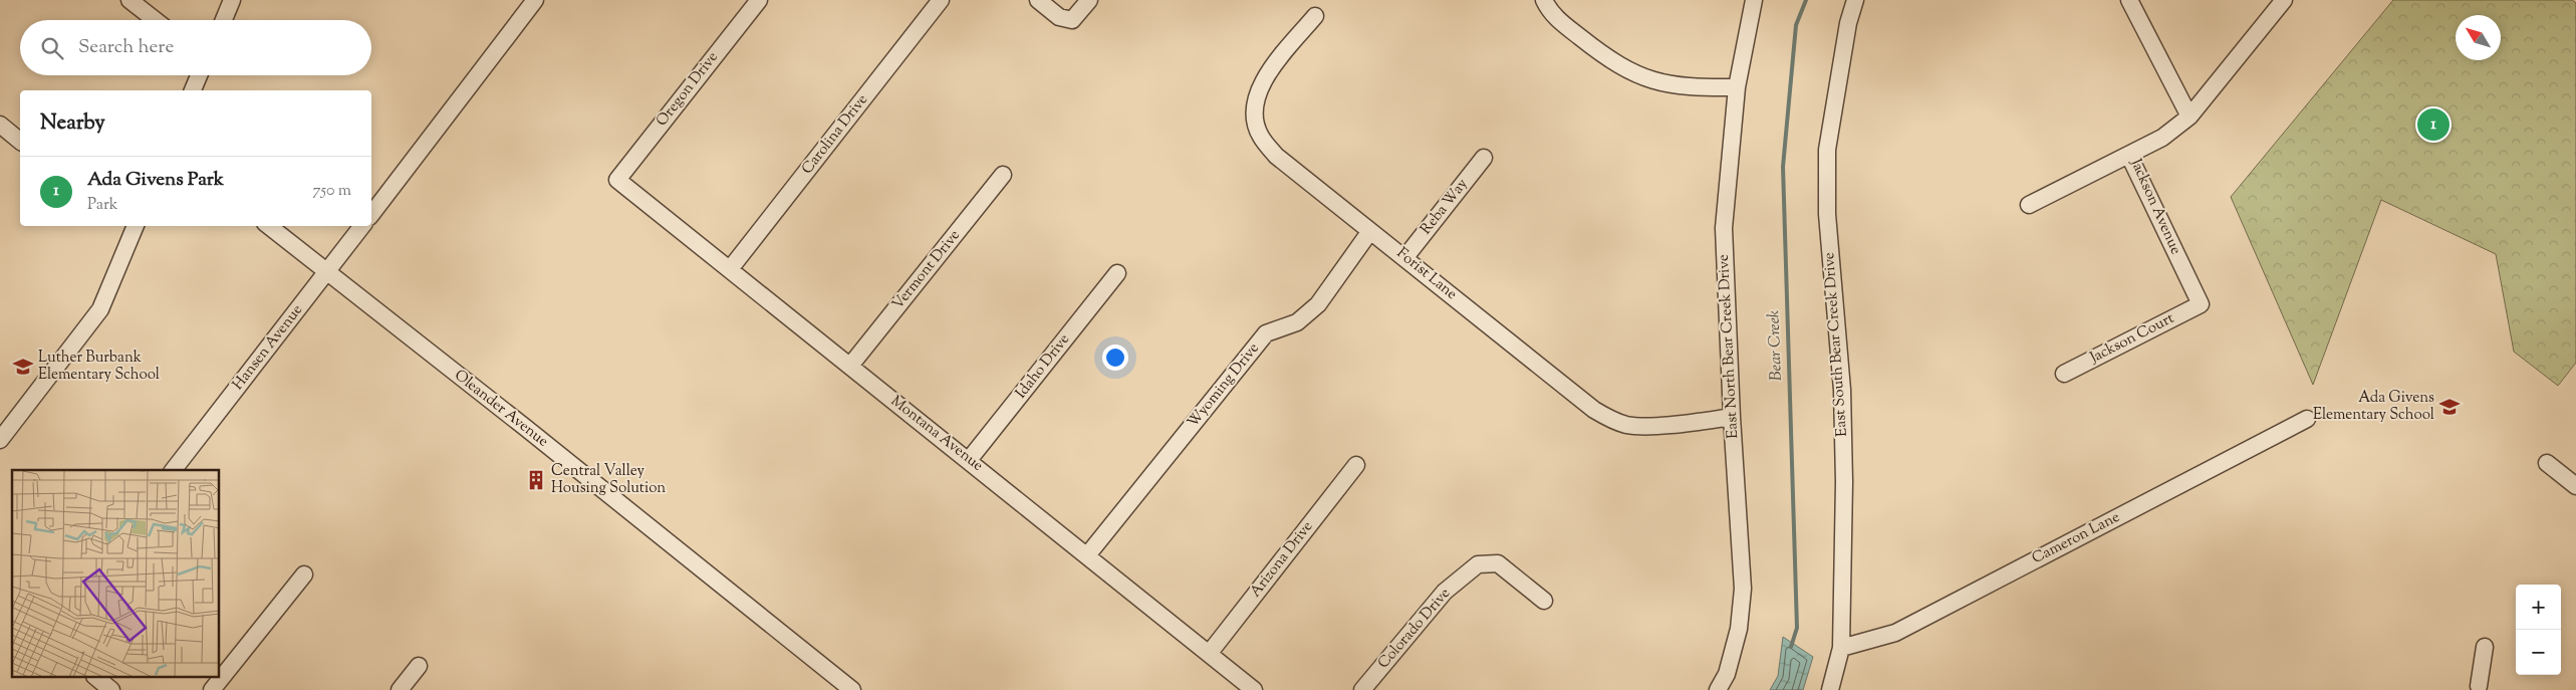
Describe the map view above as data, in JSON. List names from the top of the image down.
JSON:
{
  "streets": {
    "street": [
      "Oregon Drive",
      "Carolina Drive",
      "Reba Way",
      "Jackson Avenue",
      "Vermont Drive",
      "Forist Lane",
      "Jackson Court",
      "East South Bear Creek Drive",
      "East North Bear Creek Drive",
      "Hansen Avenue",
      "Idaho Drive",
      "Wyoming Drive",
      "Oleander Avenue",
      "Montana Avenue",
      "Cameron Lane",
      "Arizona Drive",
      "Colorado Drive"
    ]
  },
  "crossings": [
    ["Oregon Drive", "Montana Avenue"],
    ["Carolina Drive", "Montana Avenue"],
    ["Reba Way", "Forist Lane"],
    ["Jackson Avenue", "Jackson Court"],
    ["Vermont Drive", "Montana Avenue"],
    ["Forist Lane", "East North Bear Creek Drive"],
    ["Forist Lane", "Wyoming Drive"],
    ["East South Bear Creek Drive", "Cameron Lane"],
    ["Hansen Avenue", "Oleander Avenue"],
    ["Idaho Drive", "Montana Avenue"],
    ["Wyoming Drive", "Montana Avenue"],
    ["Montana Avenue", "Arizona Drive"]
  ],
  "water": ["Bear Creek"],
  "places": {
    "school or university": ["Luther Burbank Elementary School", "Ada Givens Elementary School"],
    "building": ["Central Valley Housing Solution"]
  },
  "north": "top left",
  "page": {
    "search": "Search here",
    "heading": "Nearby",
    "pins": "1",
    "list": [
      {
        "mark": "1",
        "name": "Ada Givens Park",
        "note": "Park",
        "value": "750 m"
      }
    ],
    "map_buttons": ["+", "−"]
  }
}
